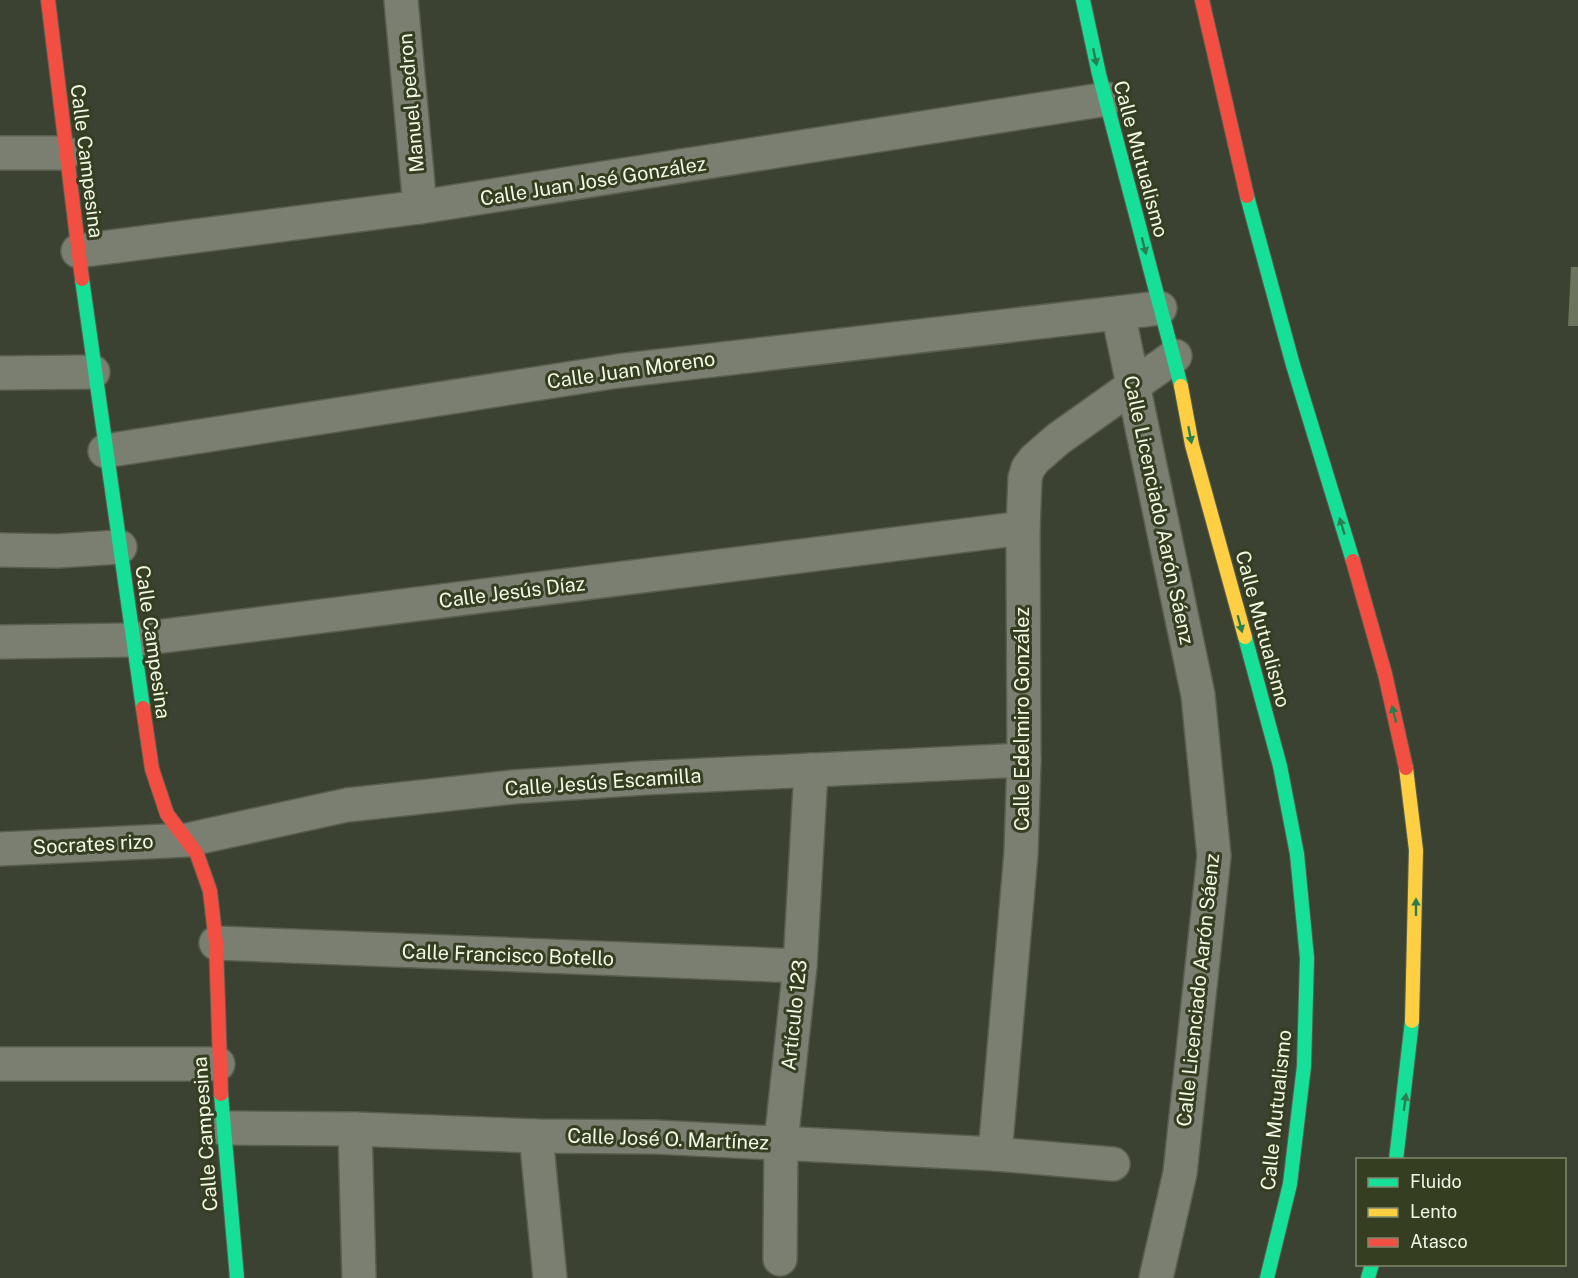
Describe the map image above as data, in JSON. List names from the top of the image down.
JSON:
{
  "streets": {
    "main road": ["Calle Mutualismo", "Calle Campesina"],
    "street": [
      "Manuel pedron",
      "Calle Juan José González",
      "Calle Juan Moreno",
      "Calle Licenciado Aarón Sáenz",
      "Calle Jesús Díaz",
      "Calle Edelmiro González",
      "Calle Jesús Escamilla",
      "Socrates rizo",
      "Calle Francisco Botello",
      "Artículo 123",
      "Calle José O. Martínez"
    ]
  },
  "crossings": [
    ["Manuel pedron", "Calle Juan José González"],
    ["Calle Mutualismo", "Calle Juan José González"],
    ["Calle Mutualismo", "Calle Juan Moreno"],
    ["Calle Mutualismo", "Calle Edelmiro González"],
    ["Calle Campesina", "Calle Juan José González"],
    ["Calle Campesina", "Calle Juan Moreno"],
    ["Calle Campesina", "Calle Jesús Díaz"],
    ["Calle Campesina", "Calle Jesús Escamilla"],
    ["Calle Campesina", "Socrates rizo"],
    ["Calle Campesina", "Calle Francisco Botello"],
    ["Calle Campesina", "Calle José O. Martínez"],
    ["Calle Juan Moreno", "Calle Licenciado Aarón Sáenz"],
    ["Calle Licenciado Aarón Sáenz", "Calle Edelmiro González"],
    ["Calle Jesús Díaz", "Calle Edelmiro González"],
    ["Calle Edelmiro González", "Calle Jesús Escamilla"],
    ["Calle Edelmiro González", "Calle José O. Martínez"],
    ["Calle Jesús Escamilla", "Socrates rizo"],
    ["Calle Jesús Escamilla", "Artículo 123"],
    ["Calle Francisco Botello", "Artículo 123"],
    ["Artículo 123", "Calle José O. Martínez"]
  ],
  "legend": ["Fluido", "Lento", "Atasco"]
}
